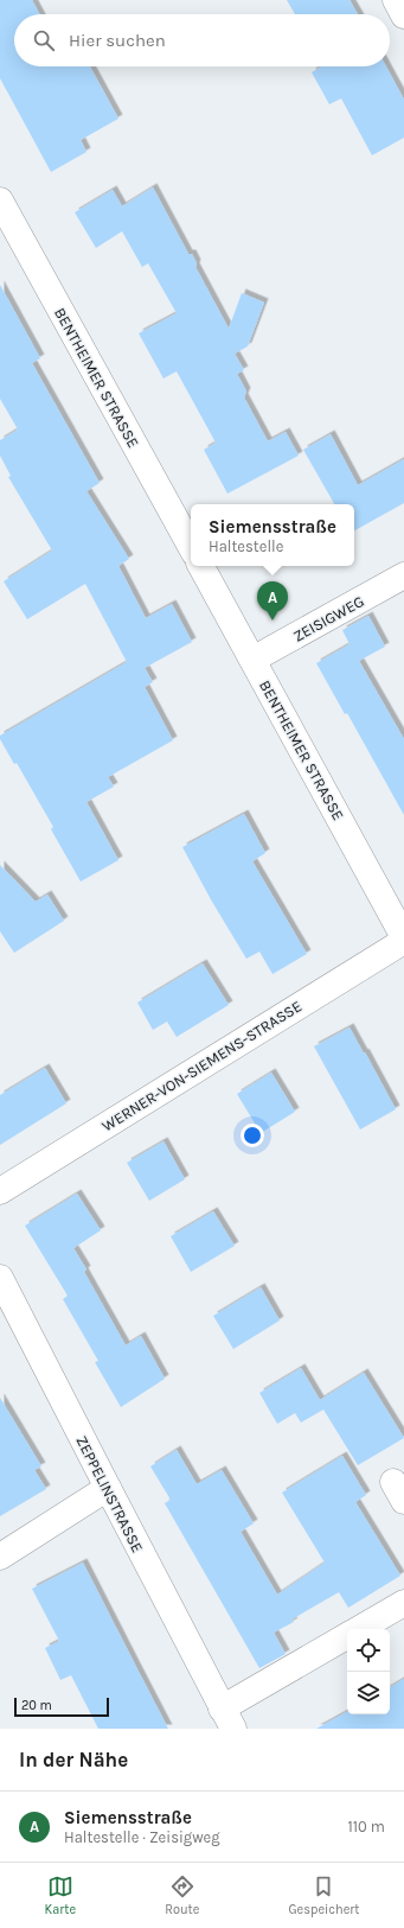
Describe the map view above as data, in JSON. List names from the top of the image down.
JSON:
{
  "streets": {
    "street": [
      "BENTHEIMER STRASSE",
      "ZEISIGWEG",
      "WERNER-VON-SIEMENS-STRASSE",
      "ZEPPELINSTRASSE"
    ]
  },
  "crossings": [
    ["BENTHEIMER STRASSE", "ZEISIGWEG"],
    ["BENTHEIMER STRASSE", "WERNER-VON-SIEMENS-STRASSE"]
  ],
  "scale_bar": "20 m",
  "page": {
    "search": "Hier suchen",
    "popup": ["Siemensstraße", "Haltestelle"],
    "pins": "A",
    "scale": "20 m",
    "heading": "In der Nähe",
    "list": [
      {
        "mark": "A",
        "name": "Siemensstraße",
        "note": "Haltestelle · Zeisigweg",
        "value": "110 m"
      }
    ],
    "nav": ["Karte", "Route", "Gespeichert"]
  }
}
